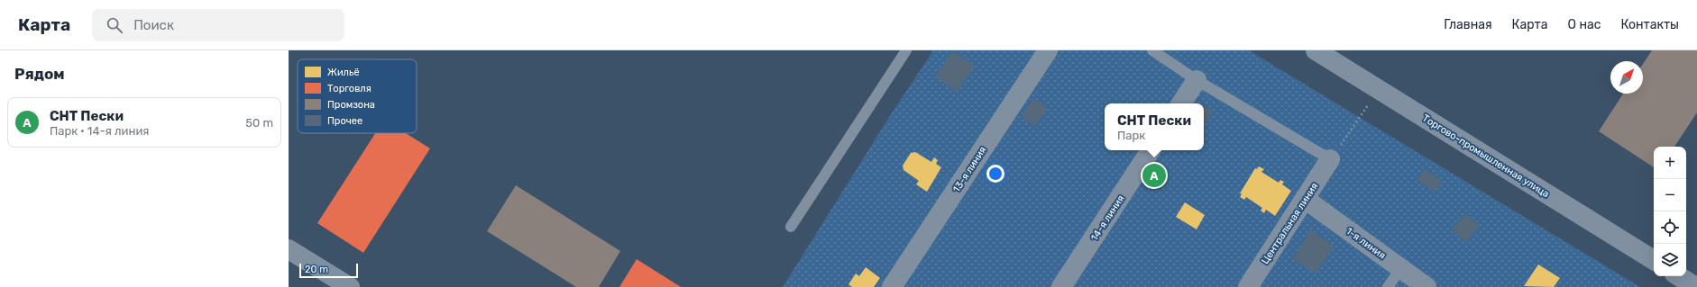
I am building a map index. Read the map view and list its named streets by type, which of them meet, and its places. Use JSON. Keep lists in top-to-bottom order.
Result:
{
  "streets": {
    "street": [
      "Торгово-промышленная улица",
      "13-я линия",
      "14-я линия",
      "Центральная линия",
      "1-я линия"
    ]
  },
  "crossings": [
    ["Центральная линия", "1-я линия"]
  ],
  "legend": [
    "Жильё",
    "Торговля",
    "Промзона",
    "Прочее"
  ],
  "scale_bar": "20 m",
  "north": "top right",
  "page": {
    "header": "Карта",
    "search": "Поиск",
    "nav": [
      "Главная",
      "Карта",
      "О нас",
      "Контакты"
    ],
    "heading": "Рядом",
    "list": [
      {
        "mark": "A",
        "name": "СНТ Пески",
        "note": "Парк · 14-я линия",
        "value": "50 m"
      }
    ],
    "popup": ["СНТ Пески", "Парк"],
    "map_buttons": ["+", "−"],
    "pins": "A",
    "scale": "20 m"
  }
}
